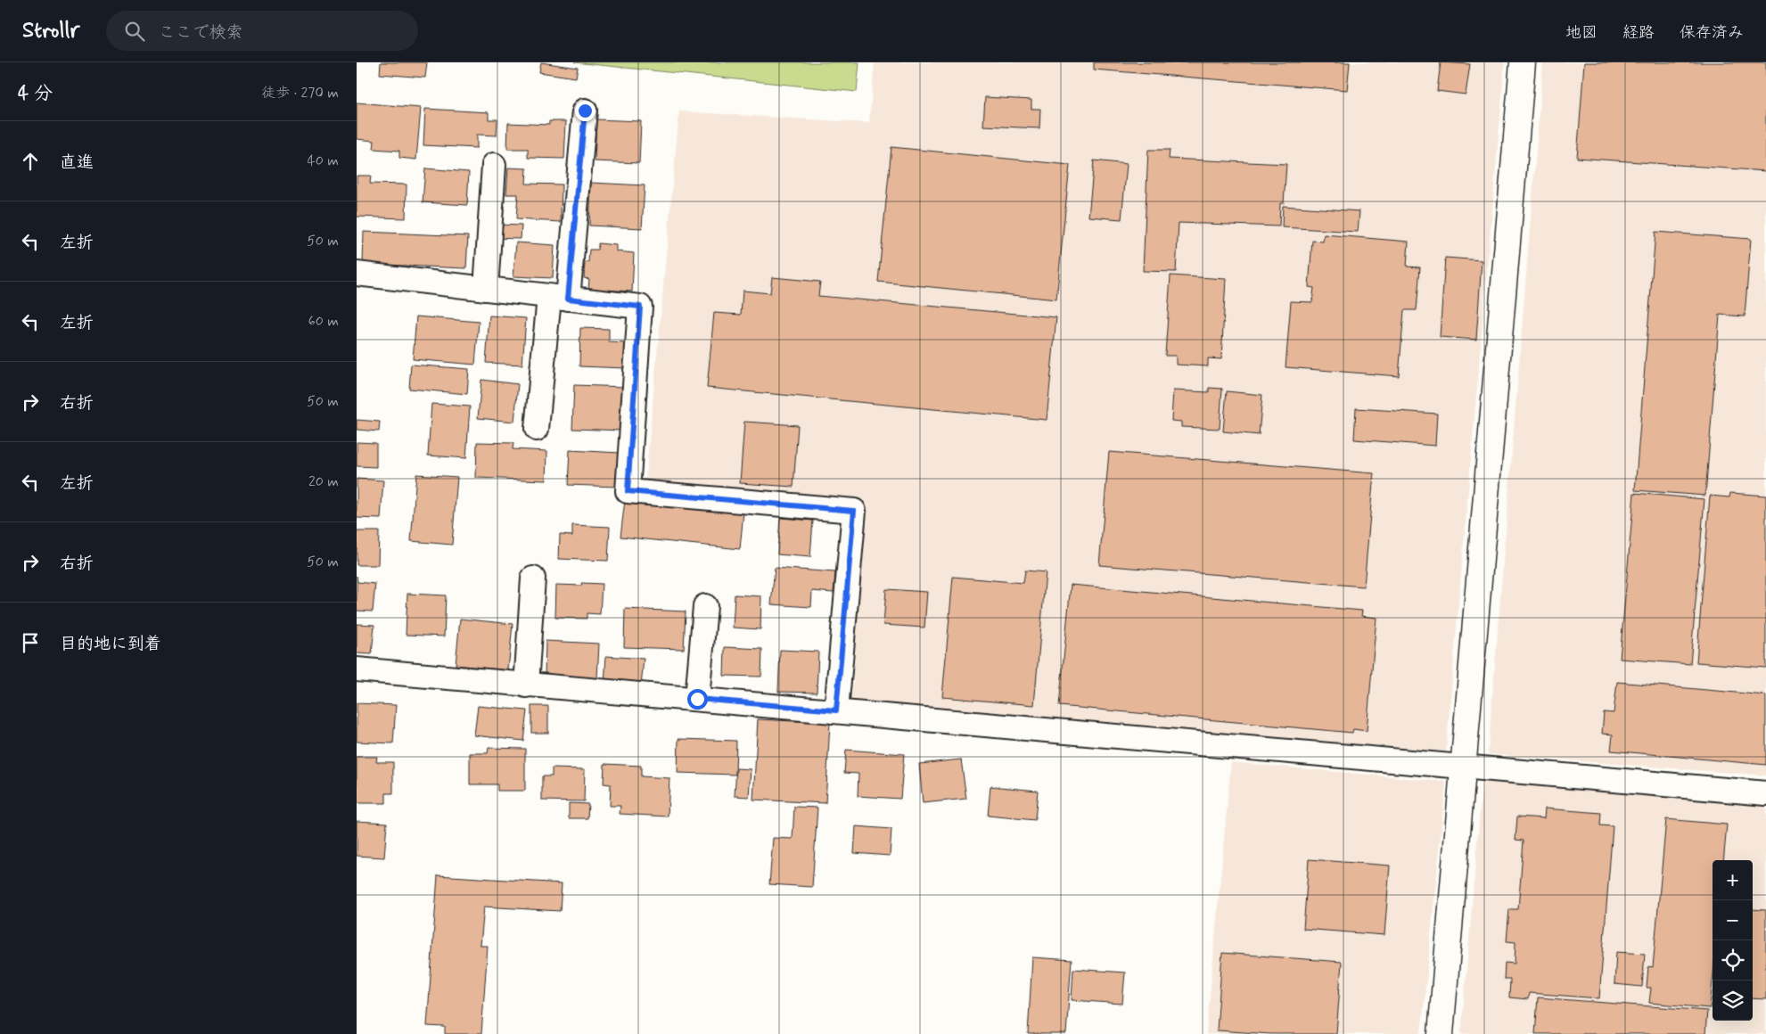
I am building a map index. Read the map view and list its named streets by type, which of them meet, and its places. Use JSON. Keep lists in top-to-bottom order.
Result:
{
  "page": {
    "header": "Strollr",
    "search": "ここで検索",
    "nav": ["地図", "経路", "保存済み"],
    "heading": ["4 分", "徒歩 · 270 m"],
    "list": [
      ["直進", "40 m"],
      ["左折", "50 m"],
      ["左折", "60 m"],
      ["右折", "50 m"],
      ["左折", "20 m"],
      ["右折", "50 m"],
      "目的地に到着"
    ],
    "map_buttons": ["+", "−"]
  }
}
